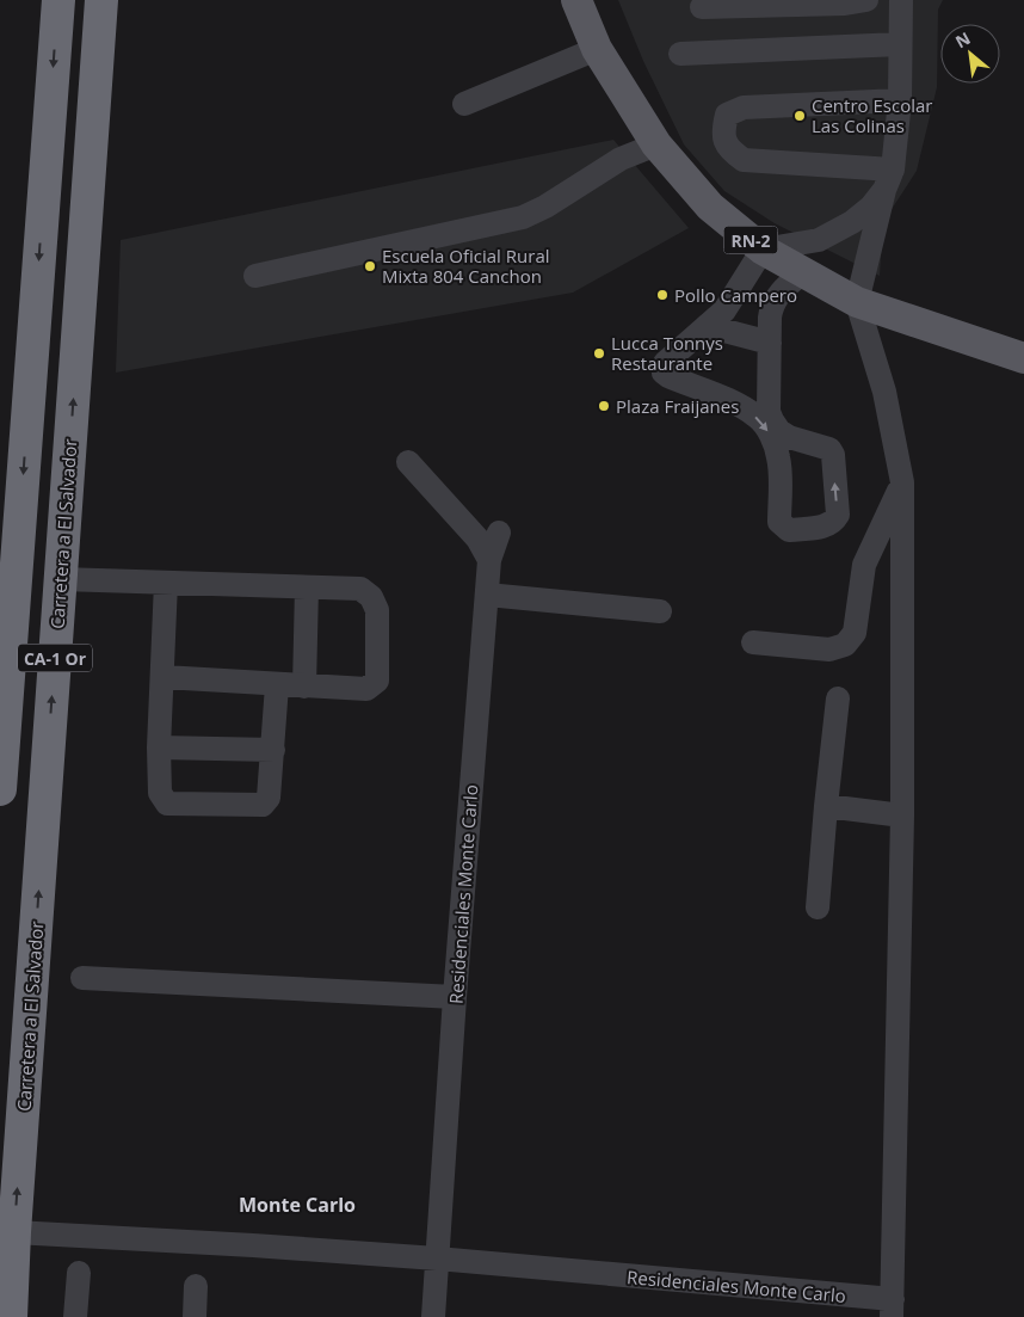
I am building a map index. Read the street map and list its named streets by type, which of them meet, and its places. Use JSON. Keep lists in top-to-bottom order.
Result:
{
  "streets": {
    "highway": ["Carretera a El Salvador", "CA-1 Or"],
    "main road": ["RN-2"],
    "street": ["Residenciales Monte Carlo"]
  },
  "crossings": [
    ["Carretera a El Salvador", "Residenciales Monte Carlo"]
  ],
  "districts": ["Monte Carlo"],
  "places": [
    "Centro Escolar Las Colinas",
    "Escuela Oficial Rural Mixta 804 Canchon",
    "Pollo Campero",
    "Lucca Tonnys Restaurante",
    "Plaza Fraijanes"
  ],
  "north": "top left"
}
